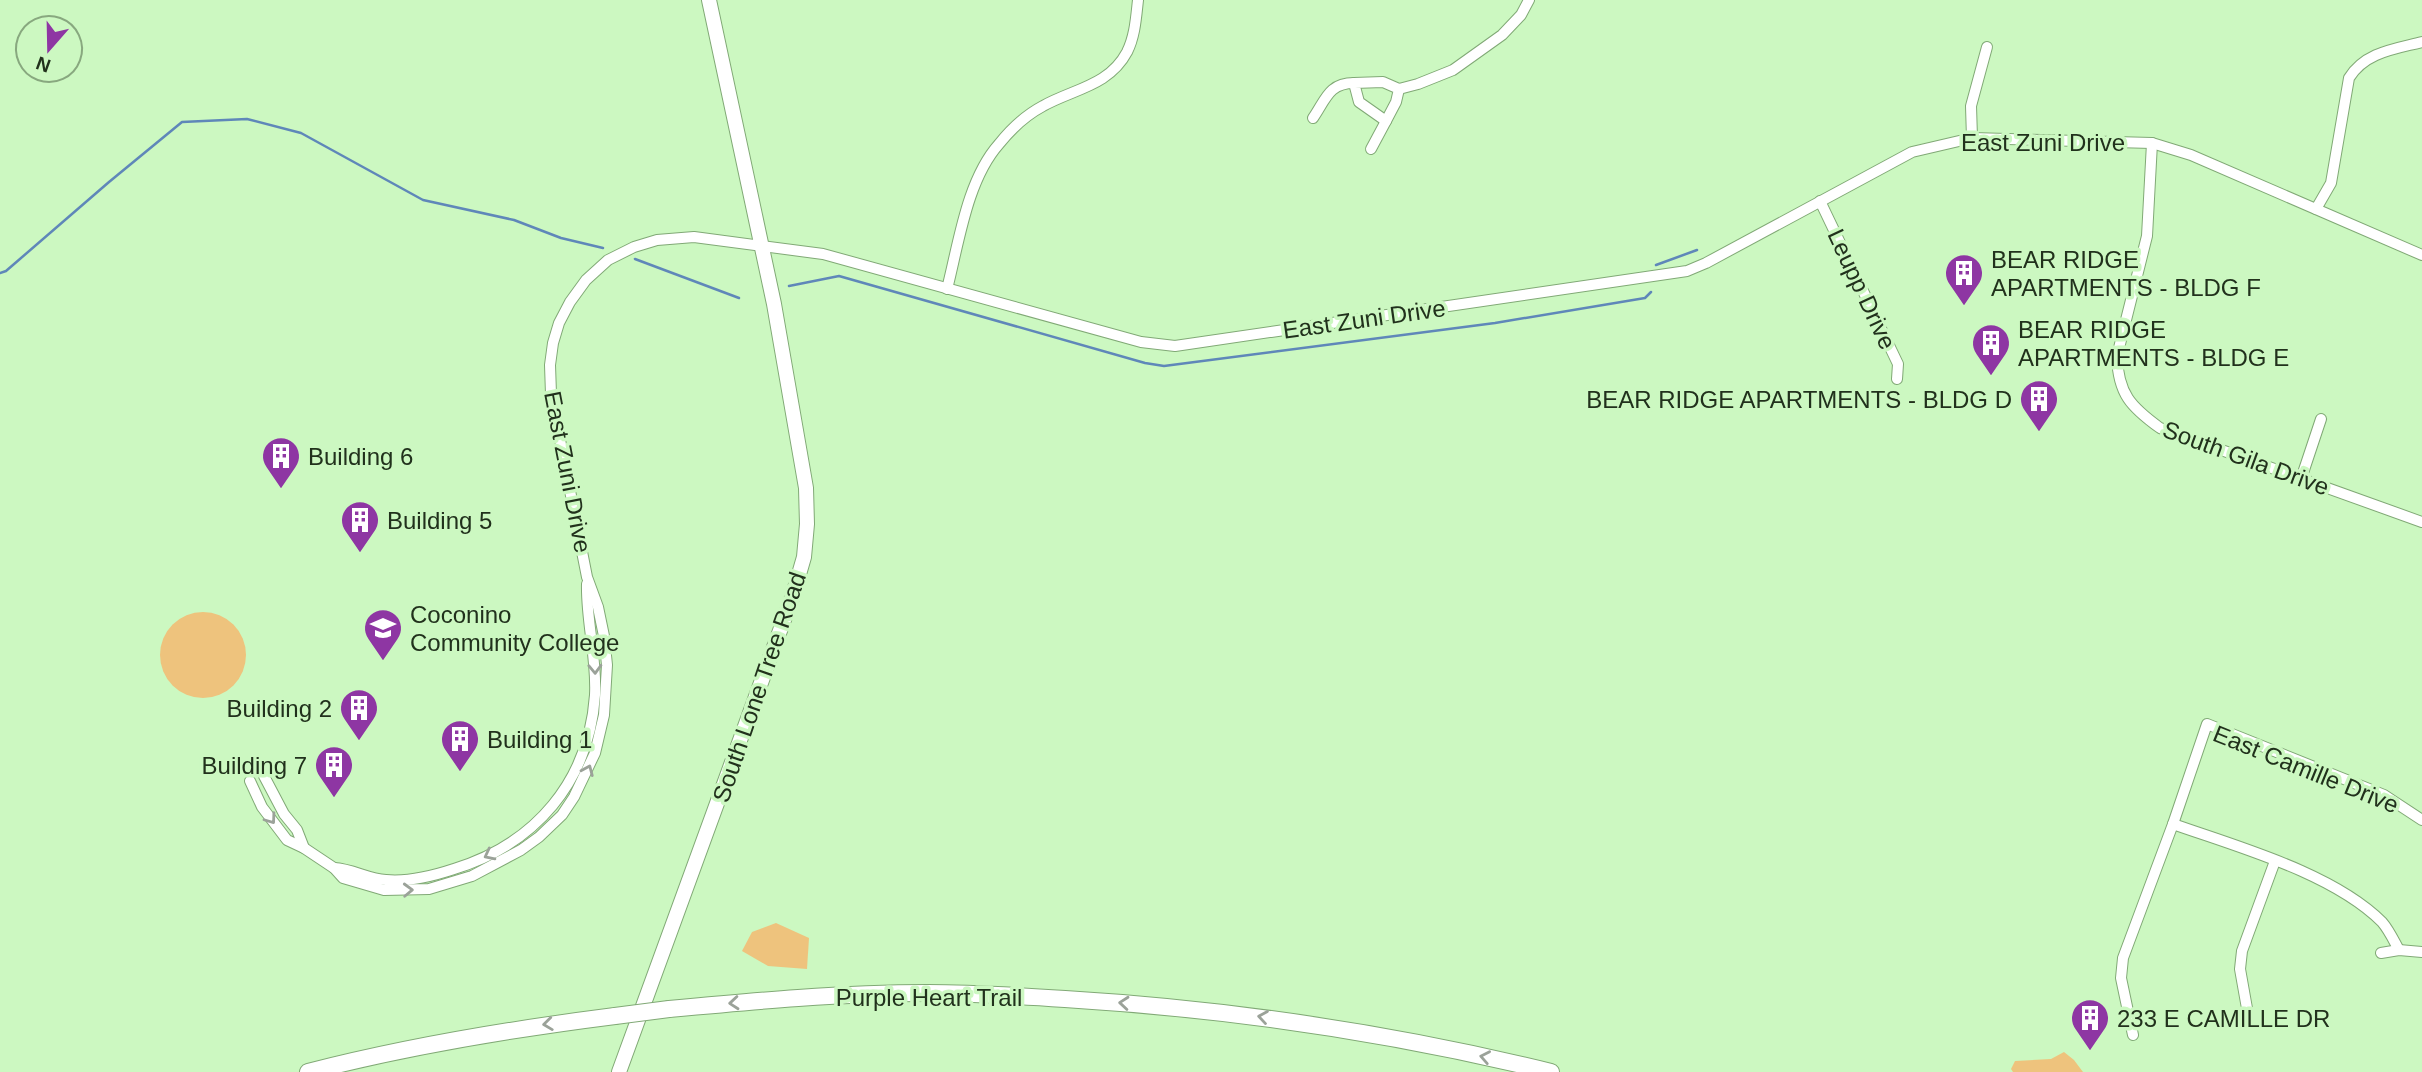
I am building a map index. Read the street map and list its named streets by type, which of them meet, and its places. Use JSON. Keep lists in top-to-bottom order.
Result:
{
  "streets": {
    "highway": ["Purple Heart Trail"],
    "main road": ["South Lone Tree Road"],
    "street": [
      "East Zuni Drive",
      "Leupp Drive",
      "South Gila Drive",
      "East Camille Drive"
    ]
  },
  "crossings": [
    ["East Zuni Drive", "Leupp Drive"],
    ["East Zuni Drive", "South Gila Drive"],
    ["East Zuni Drive", "South Lone Tree Road"]
  ],
  "one_way": ["Purple Heart Trail"],
  "places": {
    "building": [
      "BEAR RIDGE APARTMENTS - BLDG F",
      "BEAR RIDGE APARTMENTS - BLDG E",
      "BEAR RIDGE APARTMENTS - BLDG D",
      "Building 6",
      "Building 5",
      "Building 2",
      "Building 1",
      "Building 7",
      "233 E CAMILLE DR"
    ],
    "school or university": ["Coconino Community College"]
  },
  "north": "bottom"
}
